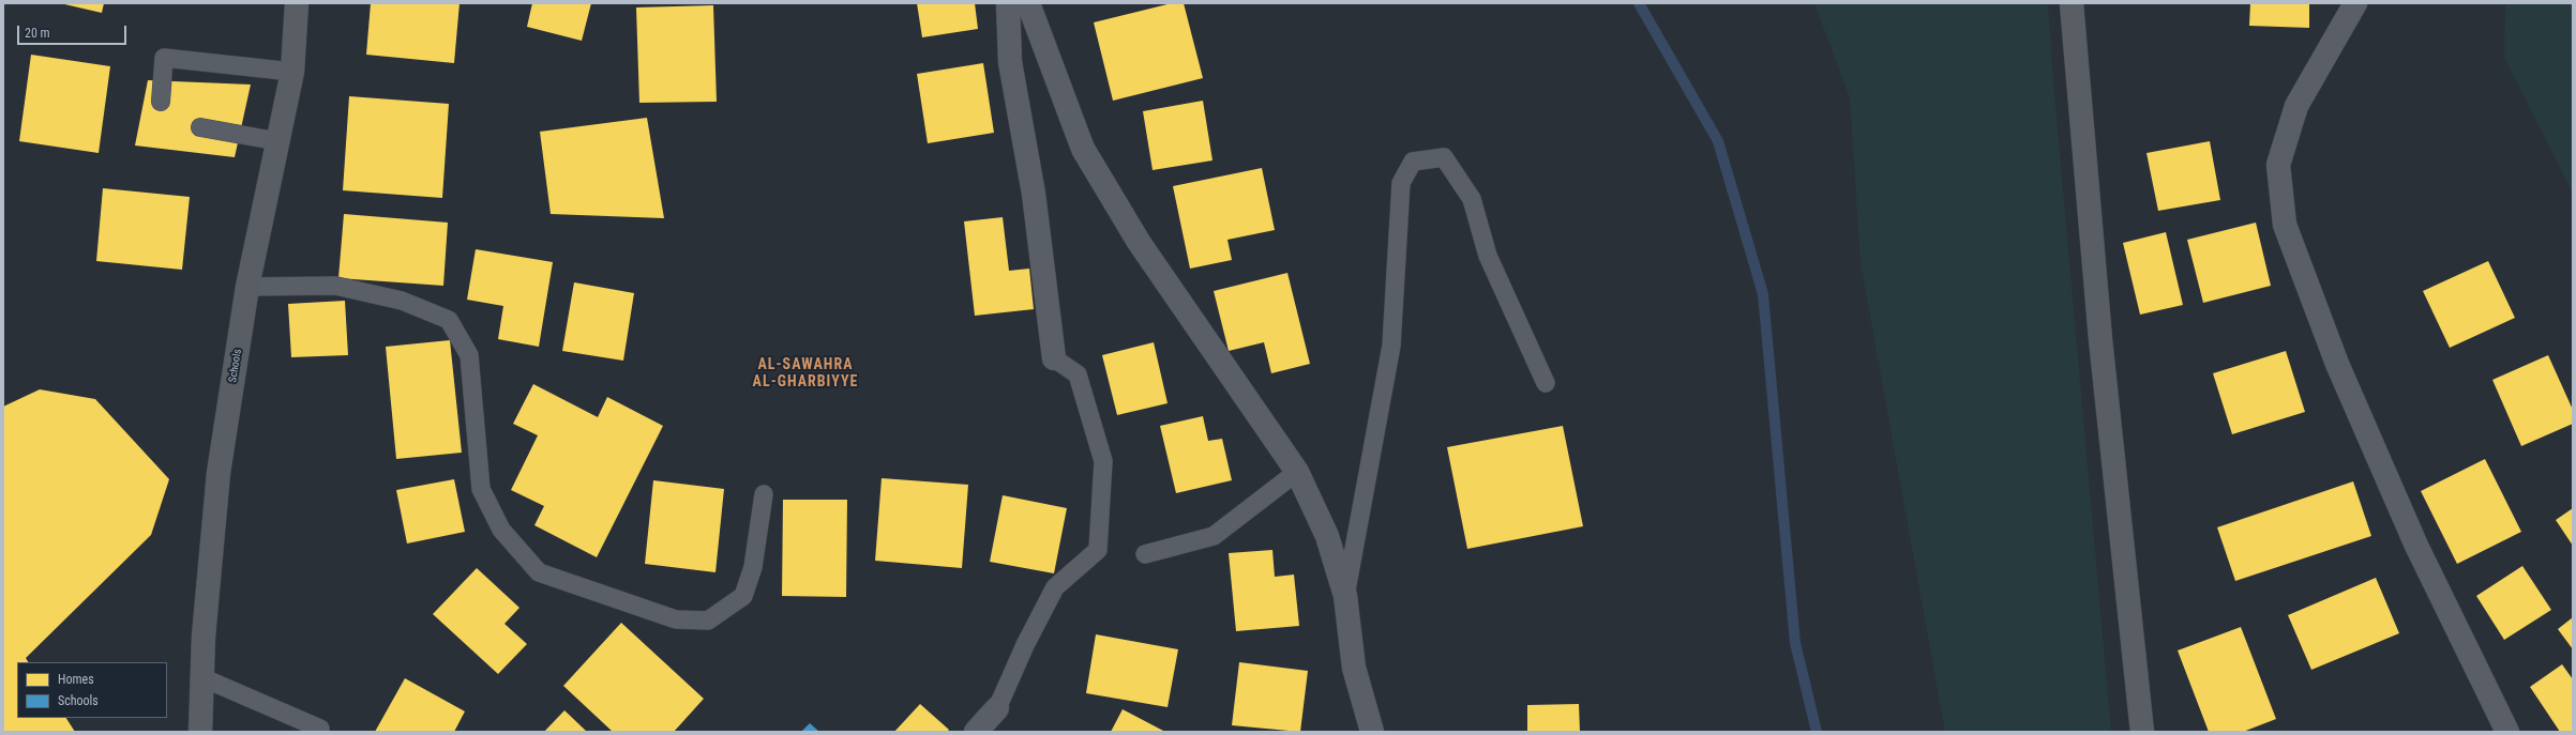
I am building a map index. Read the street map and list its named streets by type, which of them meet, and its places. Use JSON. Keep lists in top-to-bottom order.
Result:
{
  "streets": {
    "street": ["Schools"]
  },
  "districts": ["AL-SAWAHRA AL-GHARBIYYE"],
  "legend": ["Homes", "Schools"],
  "scale_bar": "20 m"
}
